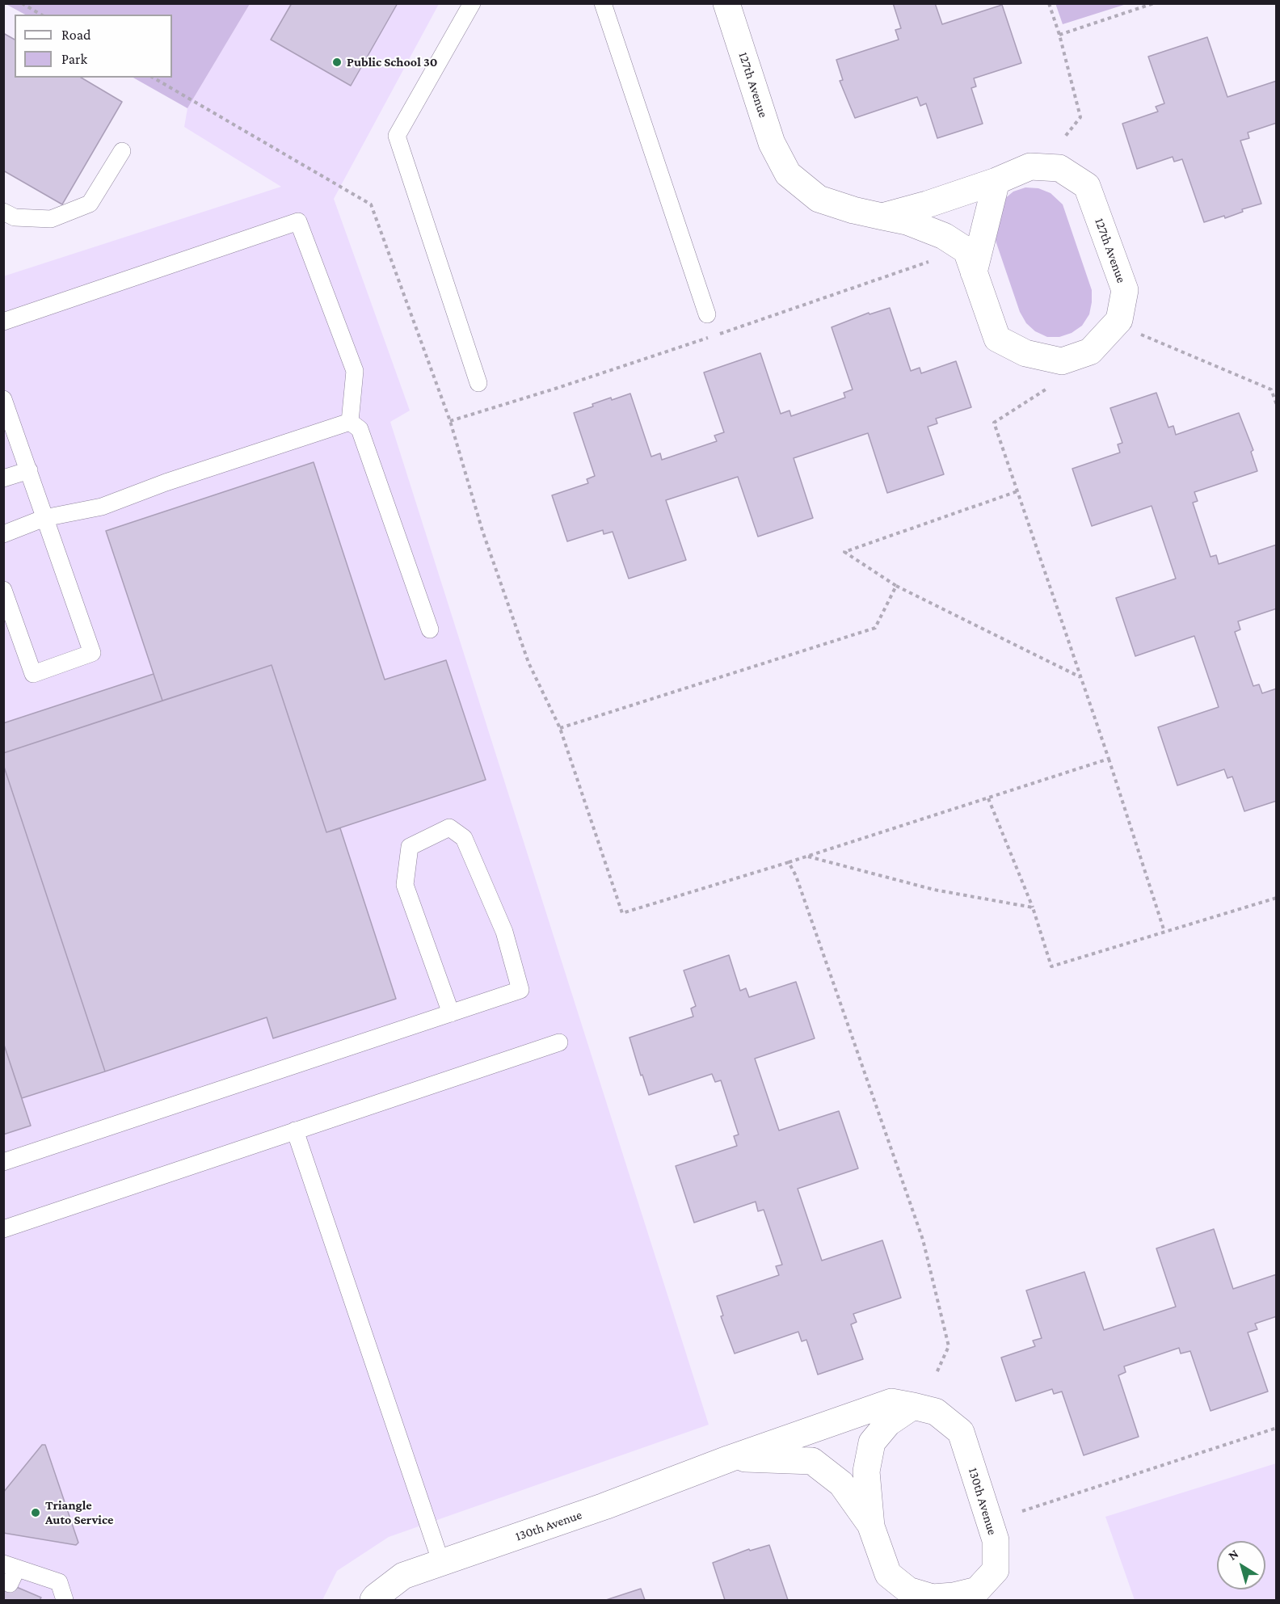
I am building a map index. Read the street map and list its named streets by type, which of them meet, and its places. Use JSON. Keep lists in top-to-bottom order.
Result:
{
  "streets": {
    "street": ["127th Avenue", "130th Avenue"]
  },
  "places": ["Public School 30", "Triangle Auto Service"],
  "legend": ["Road", "Park"],
  "north": "top left"
}
